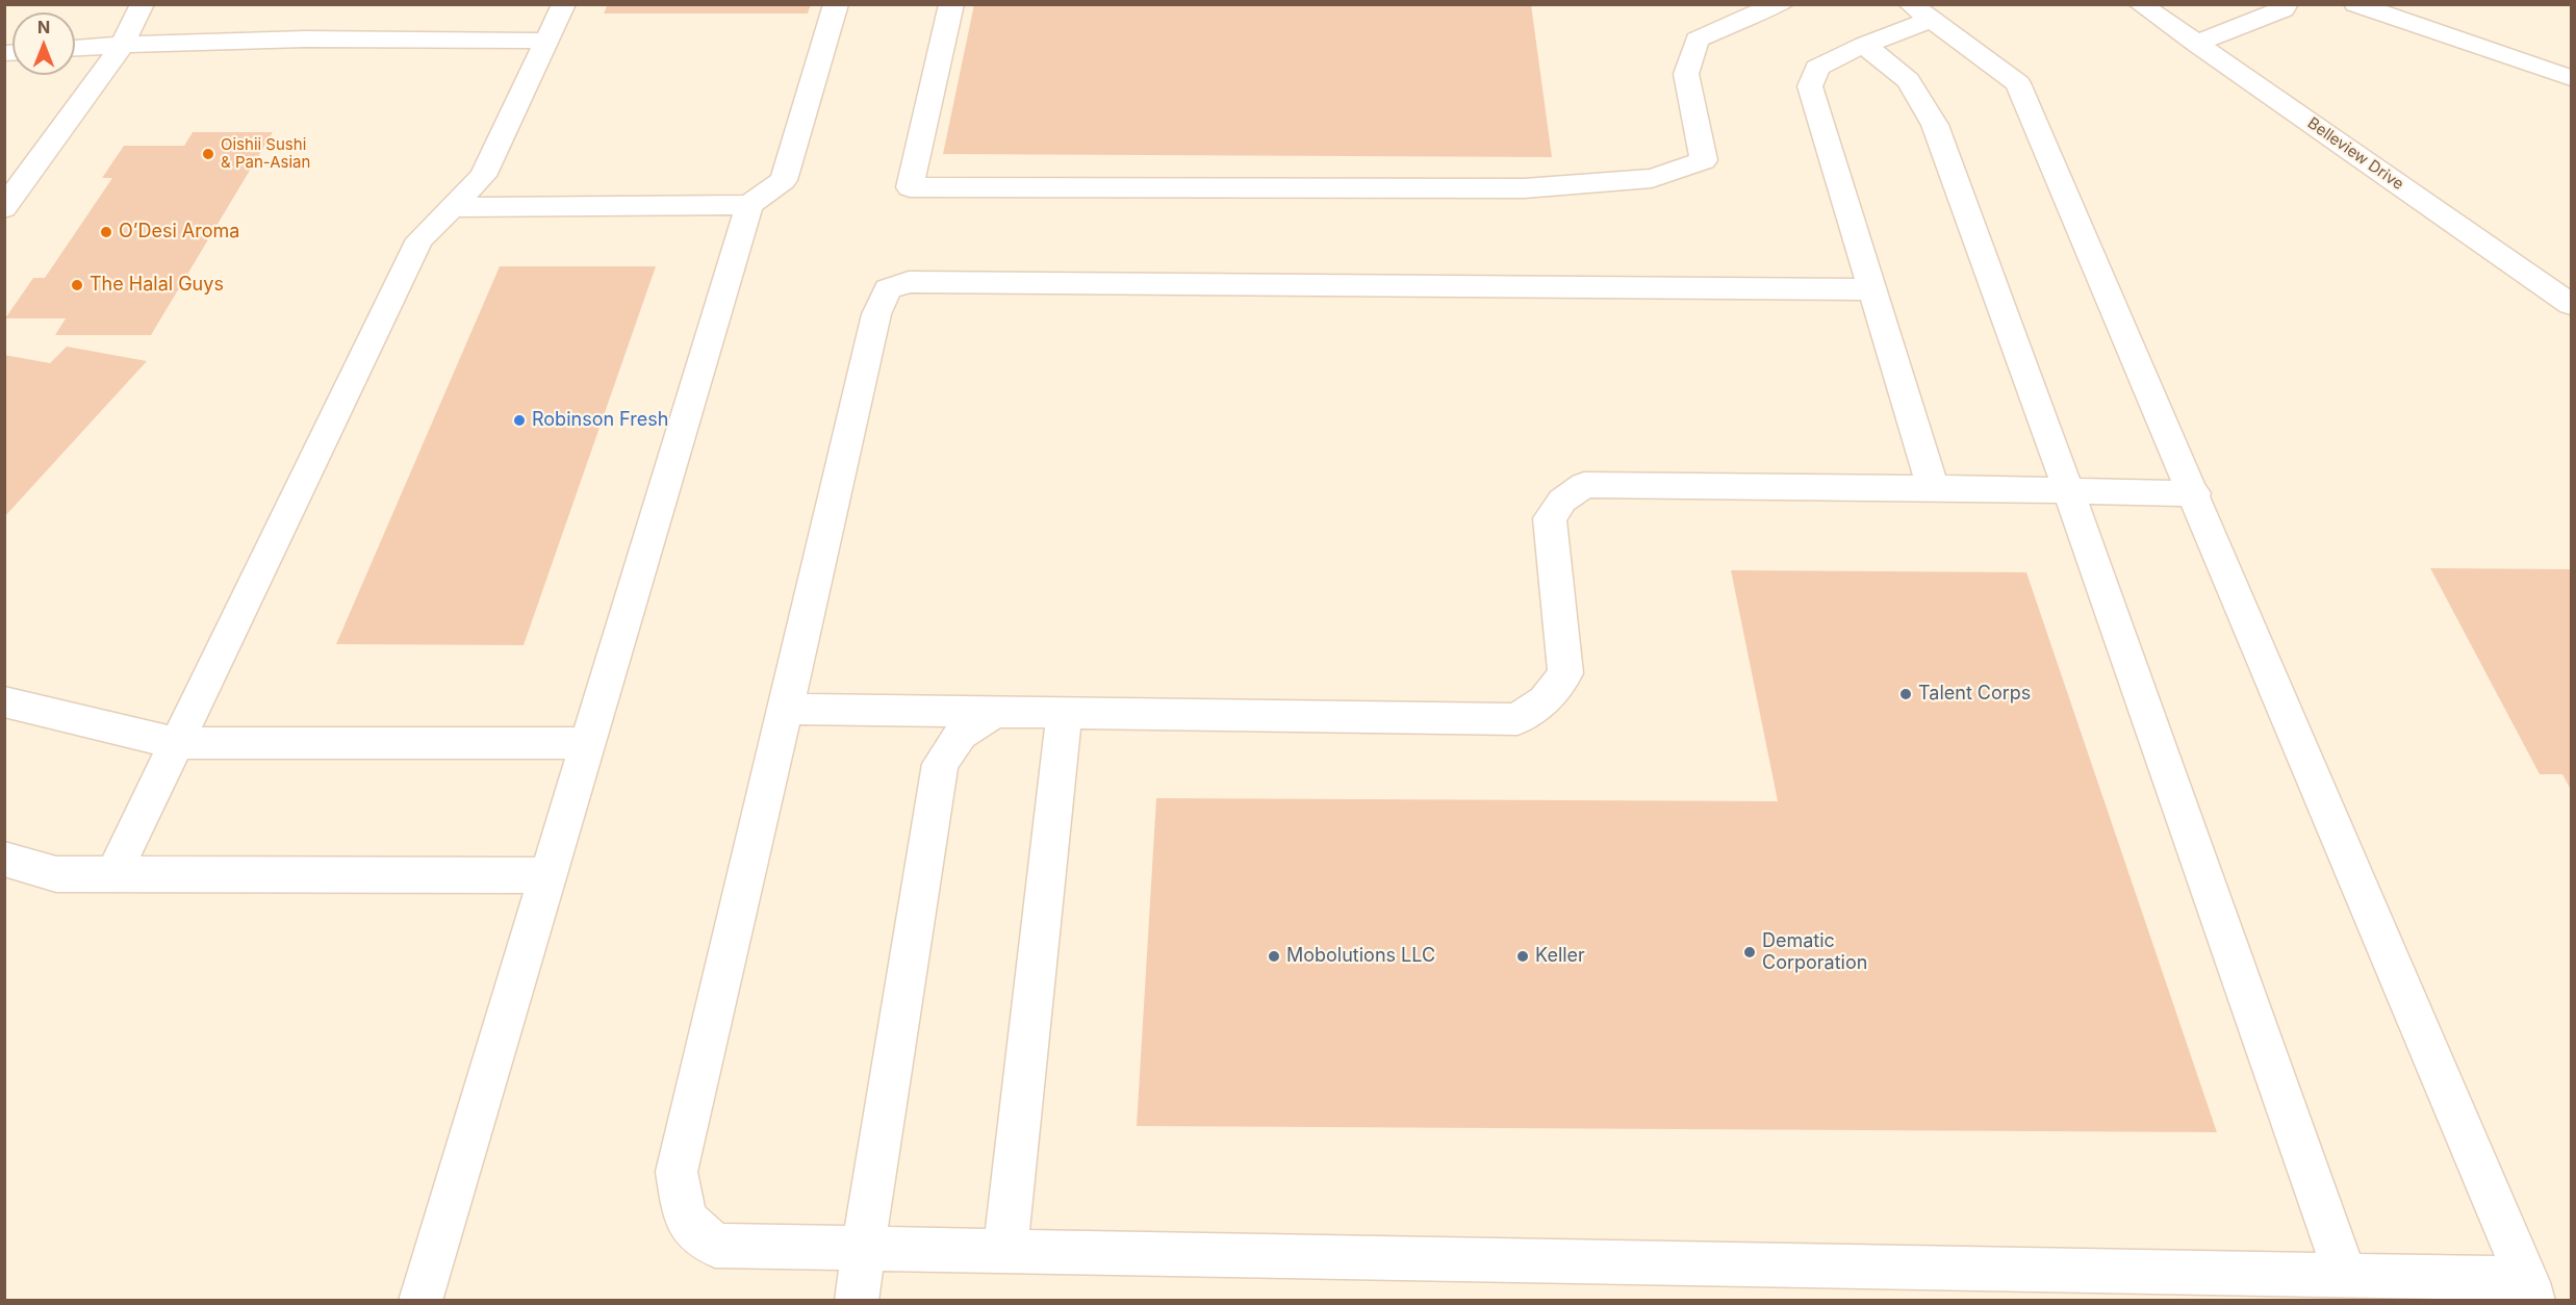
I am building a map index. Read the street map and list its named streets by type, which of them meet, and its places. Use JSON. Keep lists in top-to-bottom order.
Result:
{
  "streets": {
    "street": ["Belleview Drive"]
  },
  "places": [
    "Oishii Sushi & Pan-Asian",
    "O’Desi Aroma",
    "The Halal Guys",
    "Robinson Fresh",
    "Talent Corps",
    "Dematic Corporation",
    "Mobolutions LLC",
    "Keller"
  ],
  "north": "top"
}
